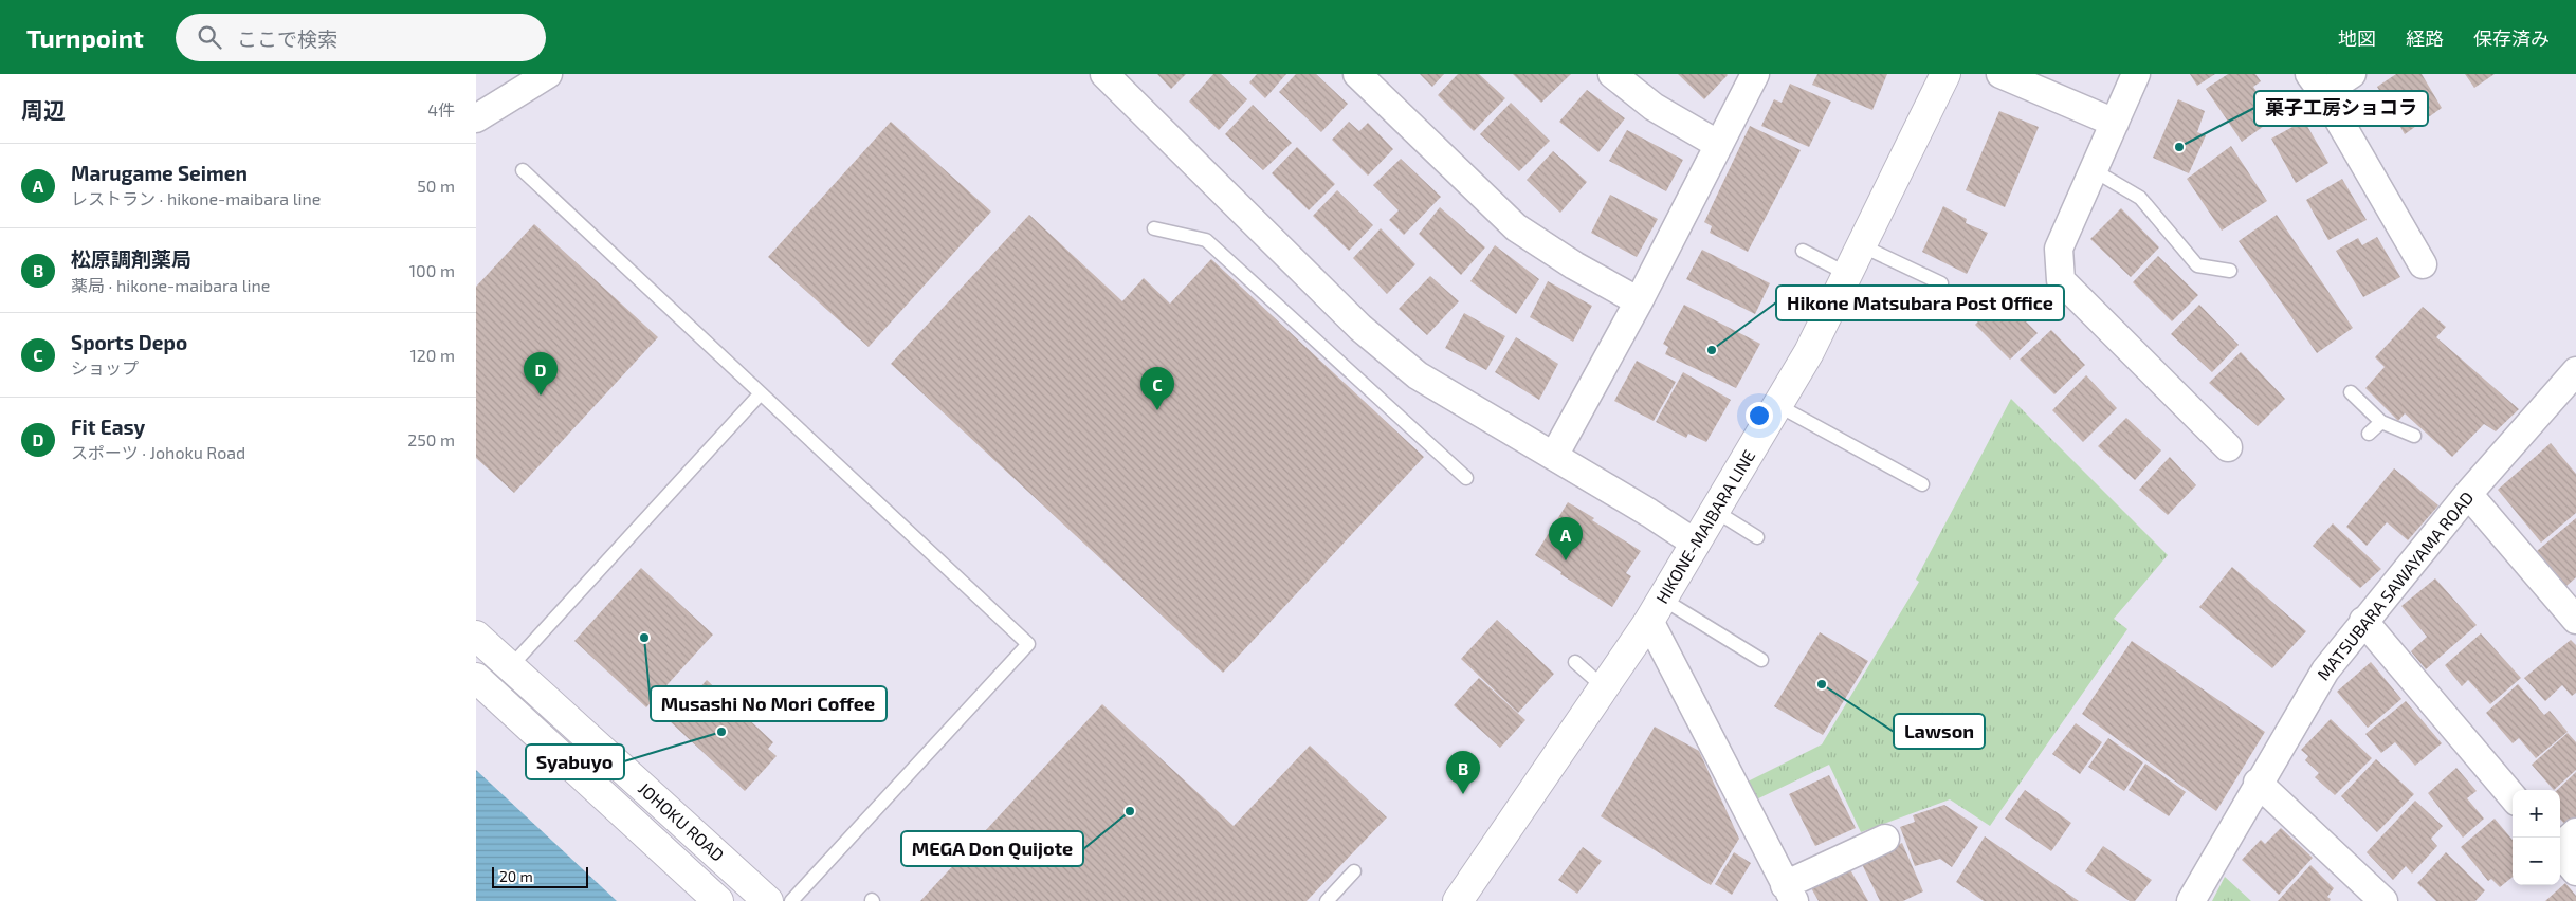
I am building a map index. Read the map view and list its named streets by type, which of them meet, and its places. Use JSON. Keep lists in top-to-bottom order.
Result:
{
  "streets": {
    "main road": ["HIKONE-MAIBARA LINE", "JOHOKU ROAD"],
    "street": ["MATSUBARA SAWAYAMA ROAD"]
  },
  "places": [
    "菓子工房ショコラ",
    "Hikone Matsubara Post Office",
    "Musashi No Mori Coffee",
    "Lawson",
    "Syabuyo",
    "MEGA Don Quijote"
  ],
  "scale_bar": "20 m",
  "page": {
    "header": "Turnpoint",
    "search": "ここで検索",
    "nav": ["地図", "経路", "保存済み"],
    "heading": ["周辺", "4件"],
    "list": [
      {
        "mark": "A",
        "name": "Marugame Seimen",
        "note": "レストラン · hikone-maibara line",
        "value": "50 m"
      },
      {
        "mark": "B",
        "name": "松原調剤薬局",
        "note": "薬局 · hikone-maibara line",
        "value": "100 m"
      },
      {
        "mark": "C",
        "name": "Sports Depo",
        "note": "ショップ",
        "value": "120 m"
      },
      {
        "mark": "D",
        "name": "Fit Easy",
        "note": "スポーツ · Johoku Road",
        "value": "250 m"
      }
    ],
    "pins": [
      "D",
      "C",
      "A",
      "B"
    ],
    "map_buttons": ["+", "−"],
    "scale": "20 m"
  }
}
